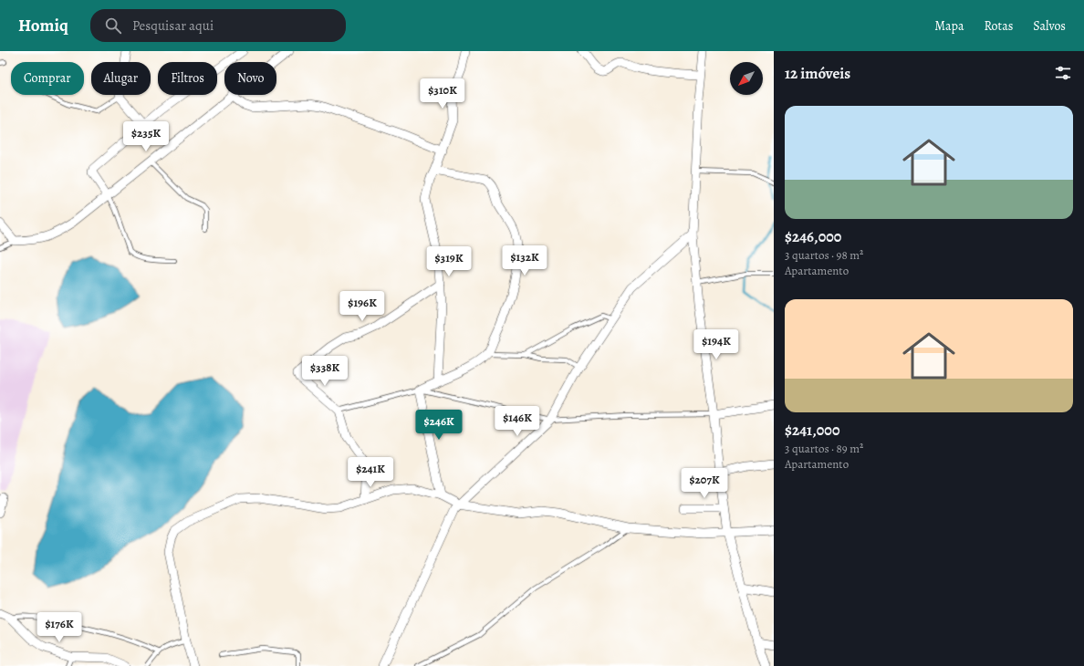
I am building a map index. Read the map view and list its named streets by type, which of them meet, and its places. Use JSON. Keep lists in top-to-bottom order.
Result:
{
  "north": "bottom left",
  "page": {
    "header": "Homiq",
    "search": "Pesquisar aqui",
    "nav": ["Mapa", "Rotas", "Salvos"],
    "heading": "12 imóveis",
    "chip": [
      "Comprar",
      "Alugar",
      "Filtros",
      "Novo"
    ],
    "price": [
      "$310K",
      "$235K",
      "$132K",
      "$319K",
      "$196K",
      "$194K",
      "$338K",
      "$146K",
      "$246K",
      "$241K",
      "$207K",
      "$176K"
    ],
    "list": [
      {
        "name": "$246,000",
        "note": "3 quartos · 98 m² · Apartamento"
      },
      {
        "name": "$241,000",
        "note": "3 quartos · 89 m² · Apartamento"
      }
    ]
  }
}
